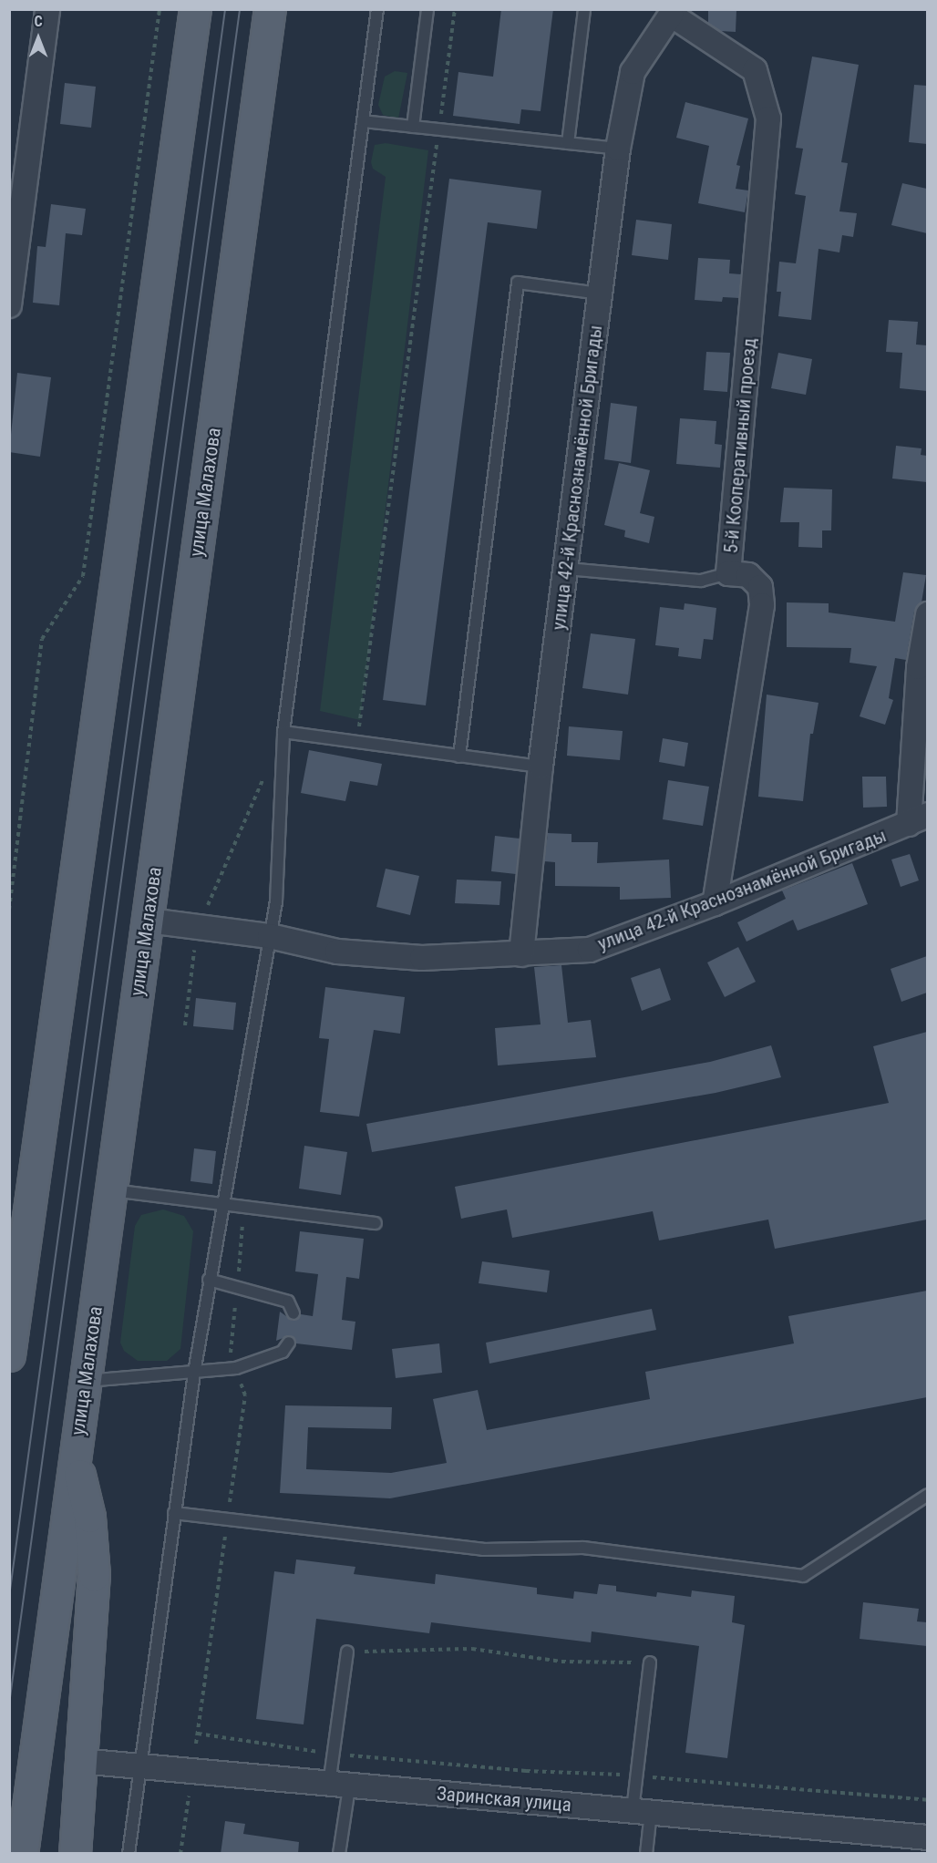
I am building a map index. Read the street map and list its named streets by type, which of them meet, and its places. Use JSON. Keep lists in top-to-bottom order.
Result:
{
  "streets": {
    "main road": ["улица Малахова"],
    "street": ["5-й Кооперативный проезд", "улица 42-й Краснознамённой Бригады", "Заринская улица"]
  },
  "crossings": [
    ["5-й Кооперативный проезд", "улица 42-й Краснознамённой Бригады"],
    ["улица 42-й Краснознамённой Бригады", "улица Малахова"]
  ],
  "north": "top"
}
